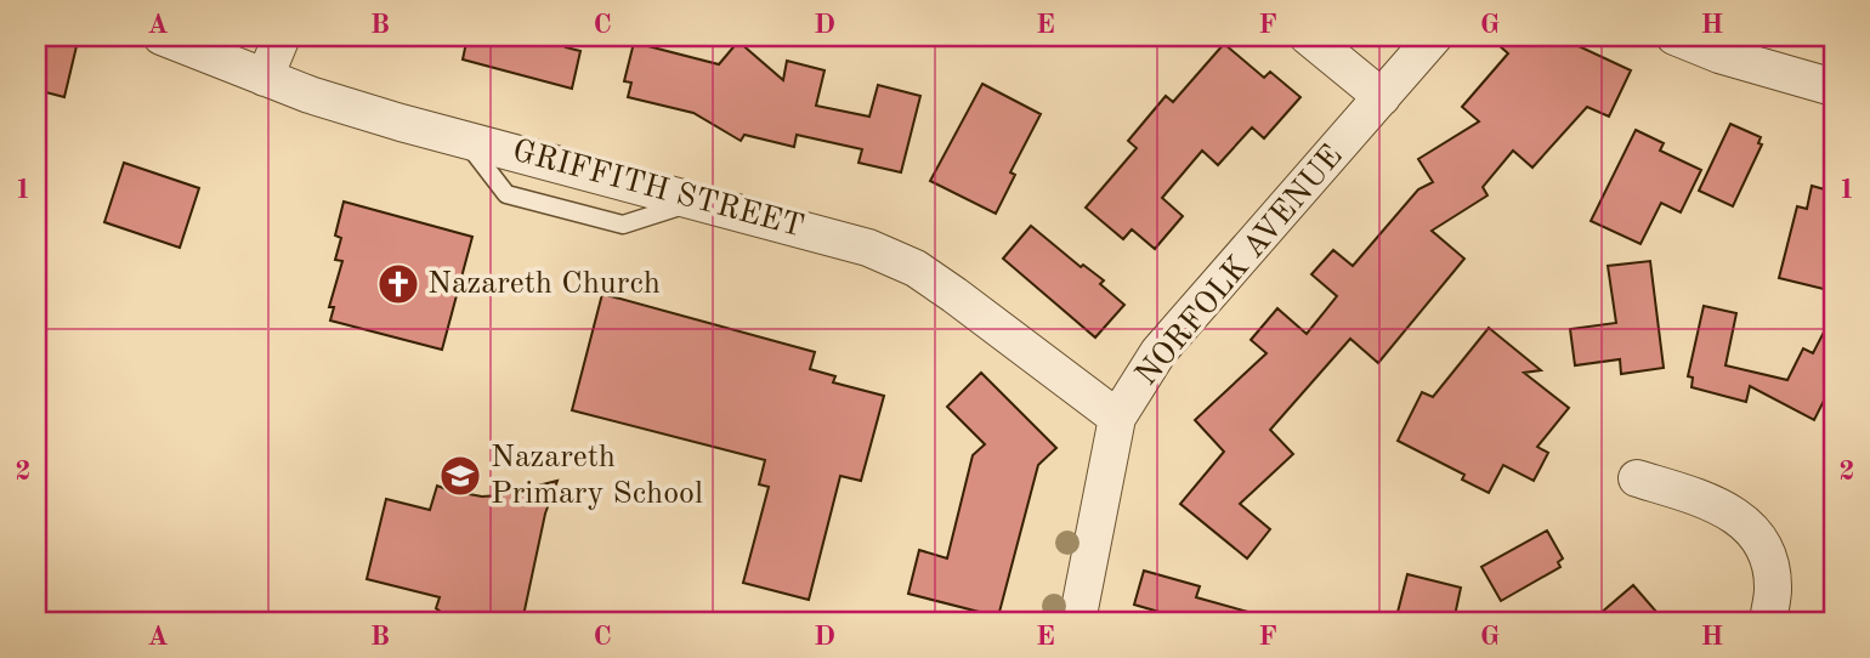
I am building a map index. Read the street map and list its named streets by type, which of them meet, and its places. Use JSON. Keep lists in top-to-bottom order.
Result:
{
  "streets": {
    "street": ["GRIFFITH STREET", "NORFOLK AVENUE"]
  },
  "crossings": [
    ["GRIFFITH STREET", "NORFOLK AVENUE"]
  ],
  "places": {
    "church": ["Nazareth Church"],
    "school or university": ["Nazareth Primary School"]
  },
  "grid": {
    "columns": [
      "A",
      "B",
      "C",
      "D",
      "E",
      "F",
      "G",
      "H"
    ],
    "rows": ["1", "2"]
  }
}
